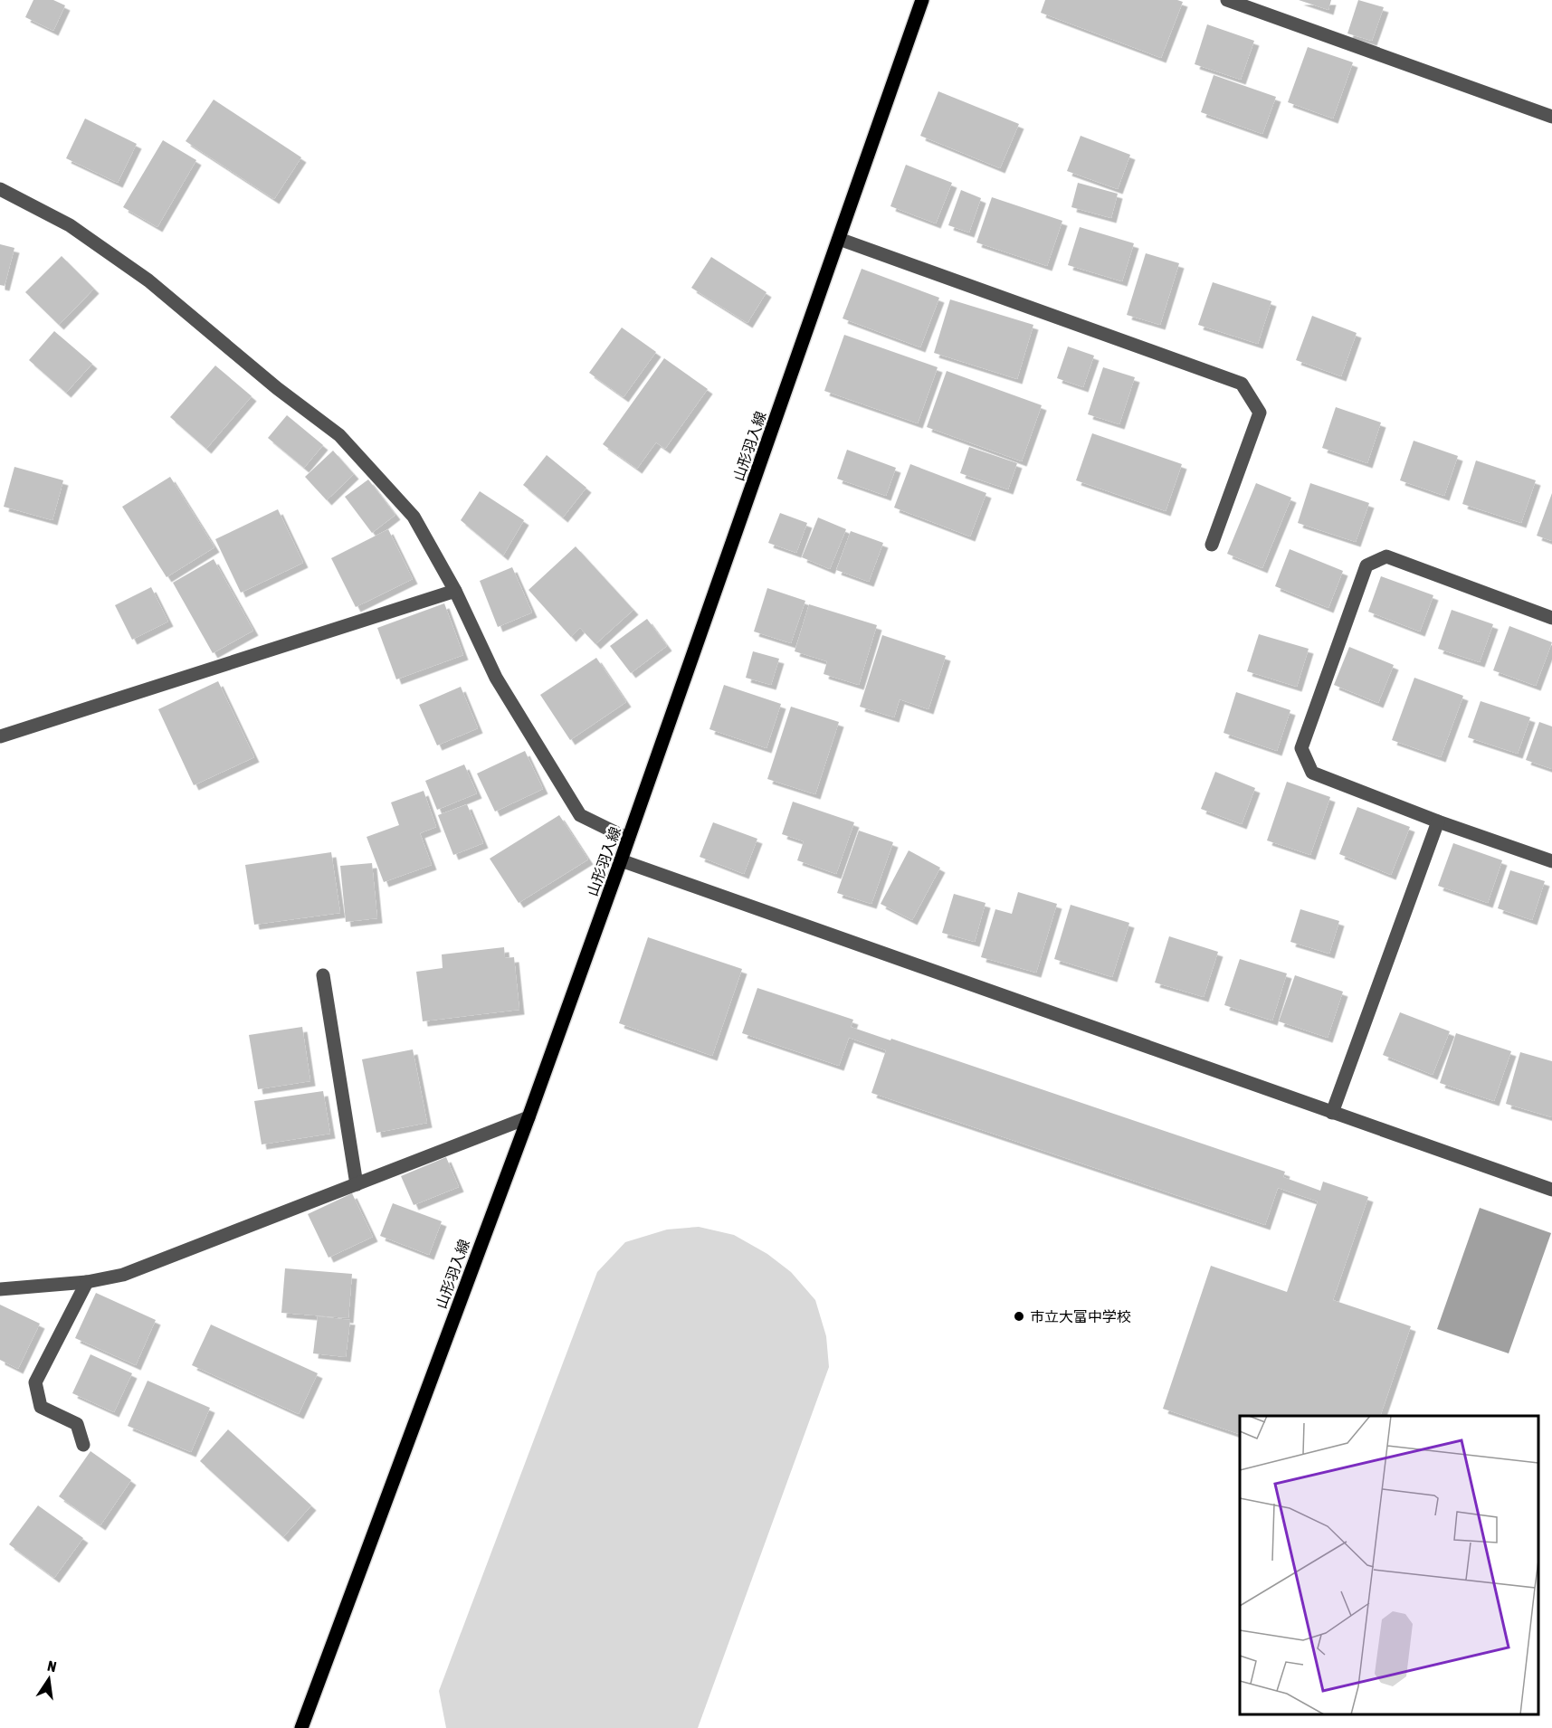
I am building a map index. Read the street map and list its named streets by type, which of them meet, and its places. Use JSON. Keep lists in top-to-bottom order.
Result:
{
  "streets": {
    "main road": ["山形羽入線"]
  },
  "places": ["市立大富中学校"],
  "north": "top"
}
